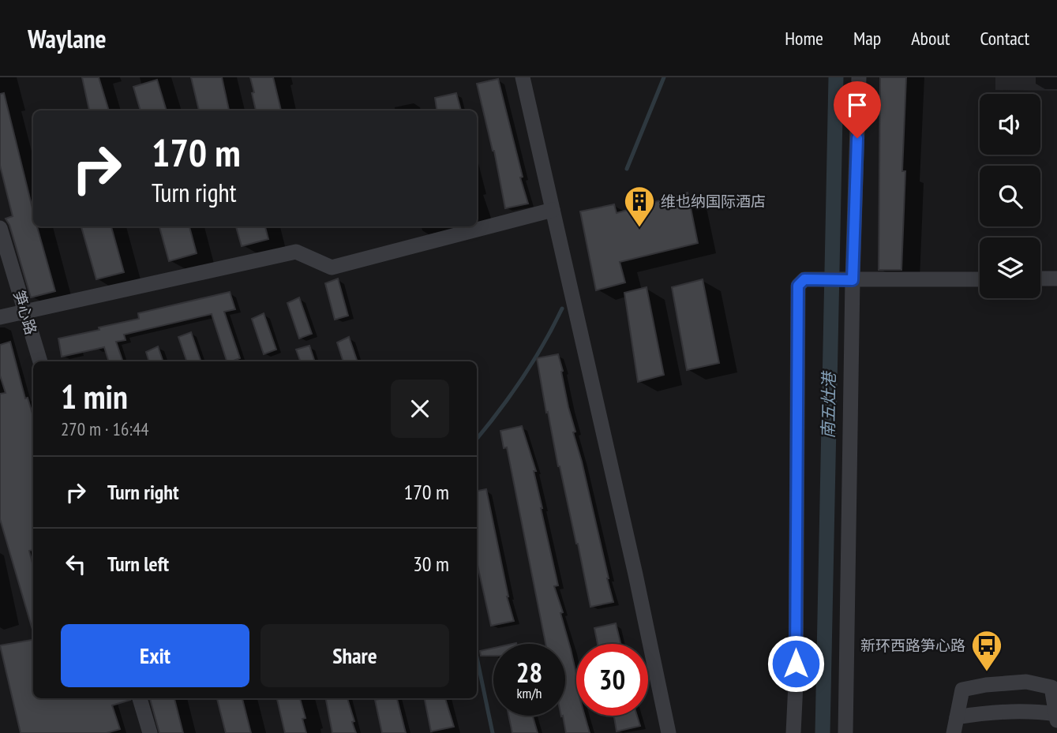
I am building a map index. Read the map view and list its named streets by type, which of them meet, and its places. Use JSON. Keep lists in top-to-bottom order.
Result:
{
  "streets": {
    "street": ["笋心路"]
  },
  "water": ["南五灶港"],
  "places": {
    "building": ["维也纳国际酒店"],
    "bus stop": ["新环西路笋心路"]
  },
  "page": {
    "header": "Waylane",
    "nav": [
      "Home",
      "Map",
      "About",
      "Contact"
    ],
    "turn": ["170 m", "Turn right"],
    "heading": ["1 min", "270 m · 16:44"],
    "list": [
      {
        "name": "Turn right",
        "value": "170 m"
      },
      {
        "name": "Turn left",
        "value": "30 m"
      }
    ],
    "buttons": ["Exit", "Share"],
    "speed": "28 km/h",
    "limit": "30"
  }
}
